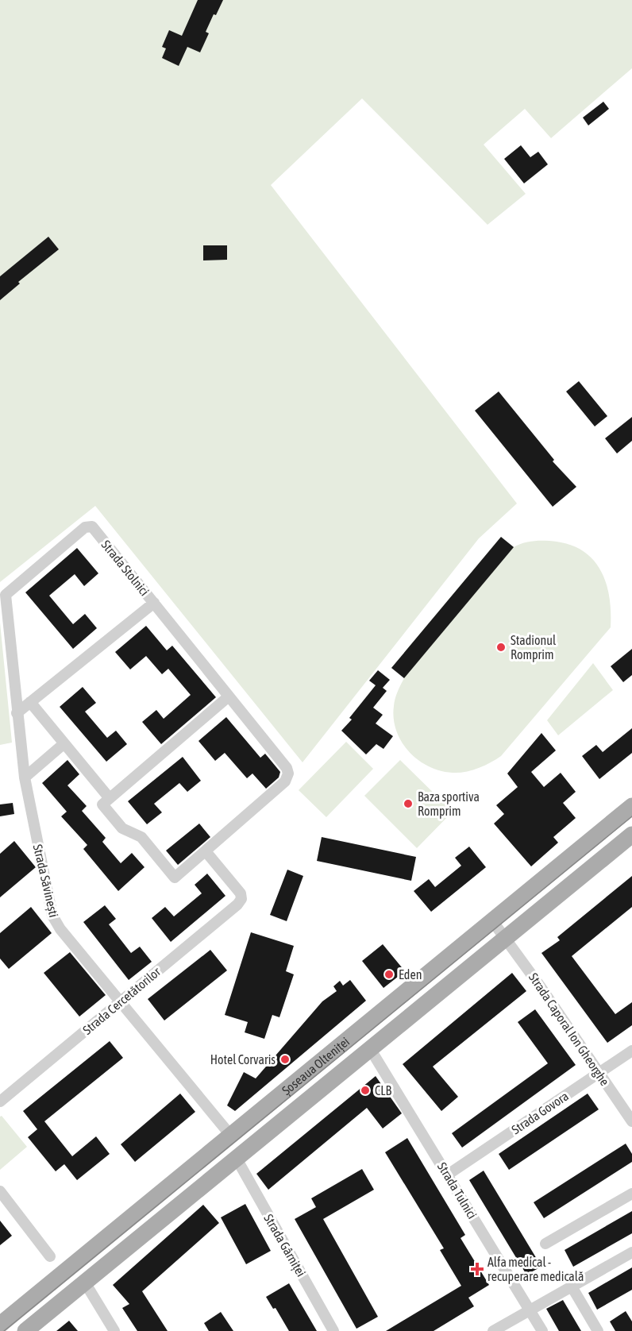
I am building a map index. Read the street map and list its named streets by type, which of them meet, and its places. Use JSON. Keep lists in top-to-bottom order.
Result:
{
  "streets": {
    "main road": ["Șoseaua Olteniței"],
    "street": [
      "Strada Stolnici",
      "Strada Săvinești",
      "Strada Cercetătorilor",
      "Strada Caporal Ion Gheorghe",
      "Strada Govora",
      "Strada Tulnici",
      "Strada Gârniței"
    ]
  },
  "crossings": [
    ["Strada Stolnici", "Strada Săvinești"],
    ["Strada Stolnici", "Strada Cercetătorilor"],
    ["Strada Săvinești", "Strada Cercetătorilor"],
    ["Strada Săvinești", "Șoseaua Olteniței"],
    ["Strada Caporal Ion Gheorghe", "Șoseaua Olteniței"],
    ["Strada Caporal Ion Gheorghe", "Strada Govora"],
    ["Șoseaua Olteniței", "Strada Tulnici"],
    ["Șoseaua Olteniței", "Strada Gârniței"],
    ["Strada Govora", "Strada Tulnici"]
  ],
  "places": {
    "other": [
      "Stadionul Romprim",
      "Baza sportiva Romprim",
      "Eden",
      "Hotel Corvaris",
      "CLB"
    ],
    "health": ["Alfa medical - recuperare medicală"]
  }
}
